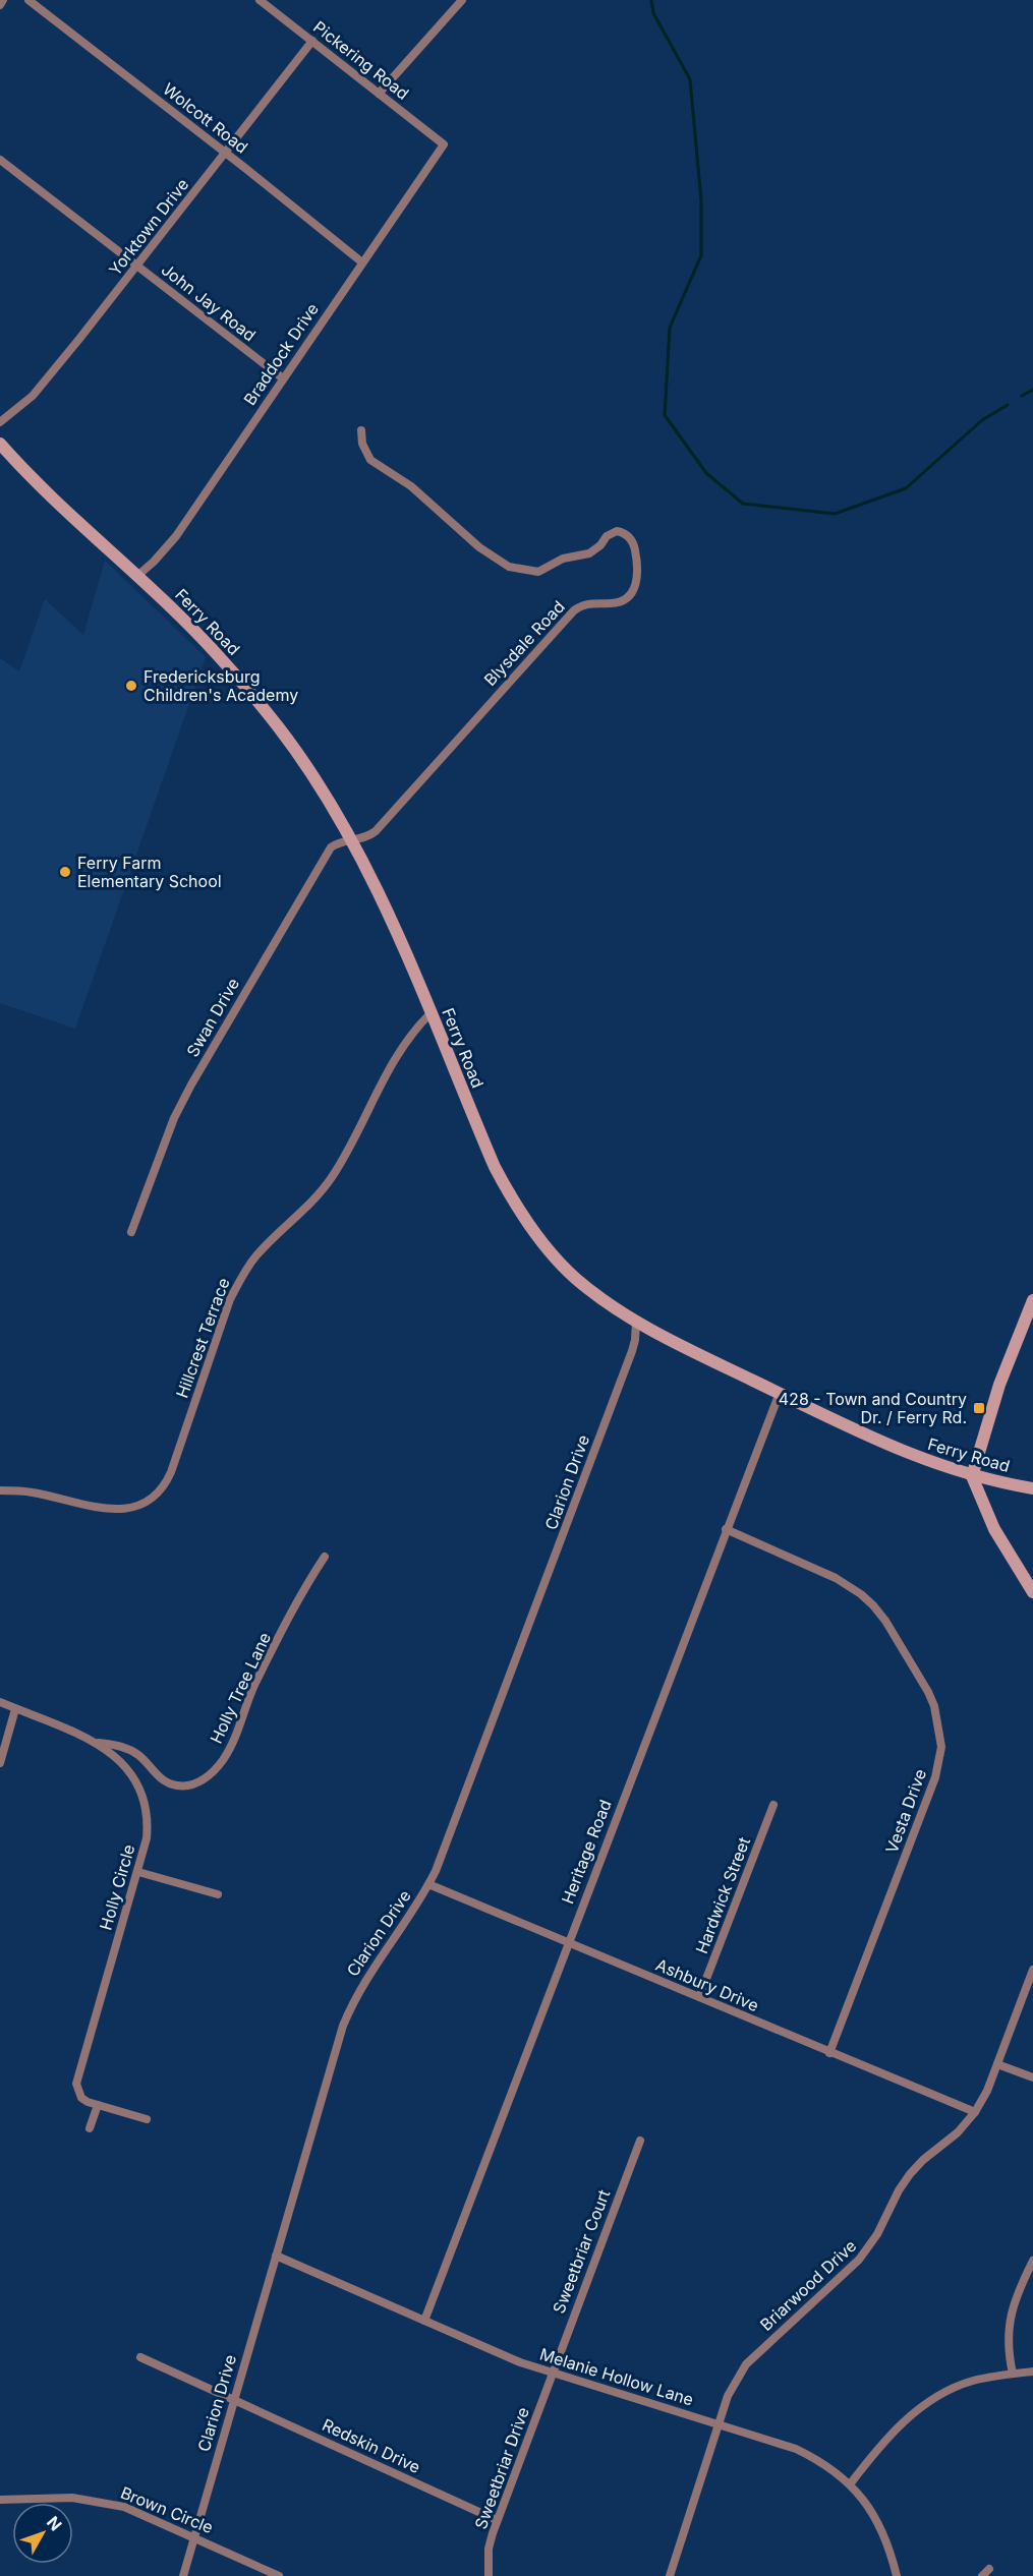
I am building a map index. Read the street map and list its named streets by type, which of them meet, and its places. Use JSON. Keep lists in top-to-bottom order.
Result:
{
  "streets": {
    "main road": ["Ferry Road"],
    "street": [
      "Pickering Road",
      "Wolcott Road",
      "Yorktown Drive",
      "John Jay Road",
      "Braddock Drive",
      "Blysdale Road",
      "Swan Drive",
      "Hillcrest Terrace",
      "Clarion Drive",
      "Holly Tree Lane",
      "Vesta Drive",
      "Heritage Road",
      "Holly Circle",
      "Hardwick Street",
      "Ashbury Drive",
      "Sweetbriar Court",
      "Briarwood Drive",
      "Melanie Hollow Lane",
      "Redskin Drive",
      "Sweetbriar Drive",
      "Brown Circle"
    ]
  },
  "crossings": [
    ["Pickering Road", "Yorktown Drive"],
    ["Pickering Road", "Braddock Drive"],
    ["Wolcott Road", "Yorktown Drive"],
    ["Wolcott Road", "Braddock Drive"],
    ["Yorktown Drive", "John Jay Road"],
    ["John Jay Road", "Braddock Drive"],
    ["Braddock Drive", "Ferry Road"],
    ["Ferry Road", "Blysdale Road"],
    ["Ferry Road", "Swan Drive"],
    ["Ferry Road", "Hillcrest Terrace"],
    ["Ferry Road", "Clarion Drive"],
    ["Ferry Road", "Heritage Road"],
    ["Blysdale Road", "Swan Drive"],
    ["Clarion Drive", "Ashbury Drive"],
    ["Clarion Drive", "Melanie Hollow Lane"],
    ["Clarion Drive", "Redskin Drive"],
    ["Clarion Drive", "Brown Circle"],
    ["Holly Tree Lane", "Holly Circle"],
    ["Vesta Drive", "Heritage Road"],
    ["Vesta Drive", "Ashbury Drive"],
    ["Heritage Road", "Ashbury Drive"],
    ["Heritage Road", "Melanie Hollow Lane"],
    ["Hardwick Street", "Ashbury Drive"],
    ["Ashbury Drive", "Briarwood Drive"],
    ["Sweetbriar Court", "Melanie Hollow Lane"],
    ["Sweetbriar Court", "Sweetbriar Drive"],
    ["Briarwood Drive", "Melanie Hollow Lane"],
    ["Melanie Hollow Lane", "Sweetbriar Drive"],
    ["Redskin Drive", "Sweetbriar Drive"]
  ],
  "places": {
    "other": ["Fredericksburg Children's Academy", "Ferry Farm Elementary School"],
    "transit": ["428 - Town and Country Dr. / Ferry Rd."]
  },
  "north": "top right"
}
